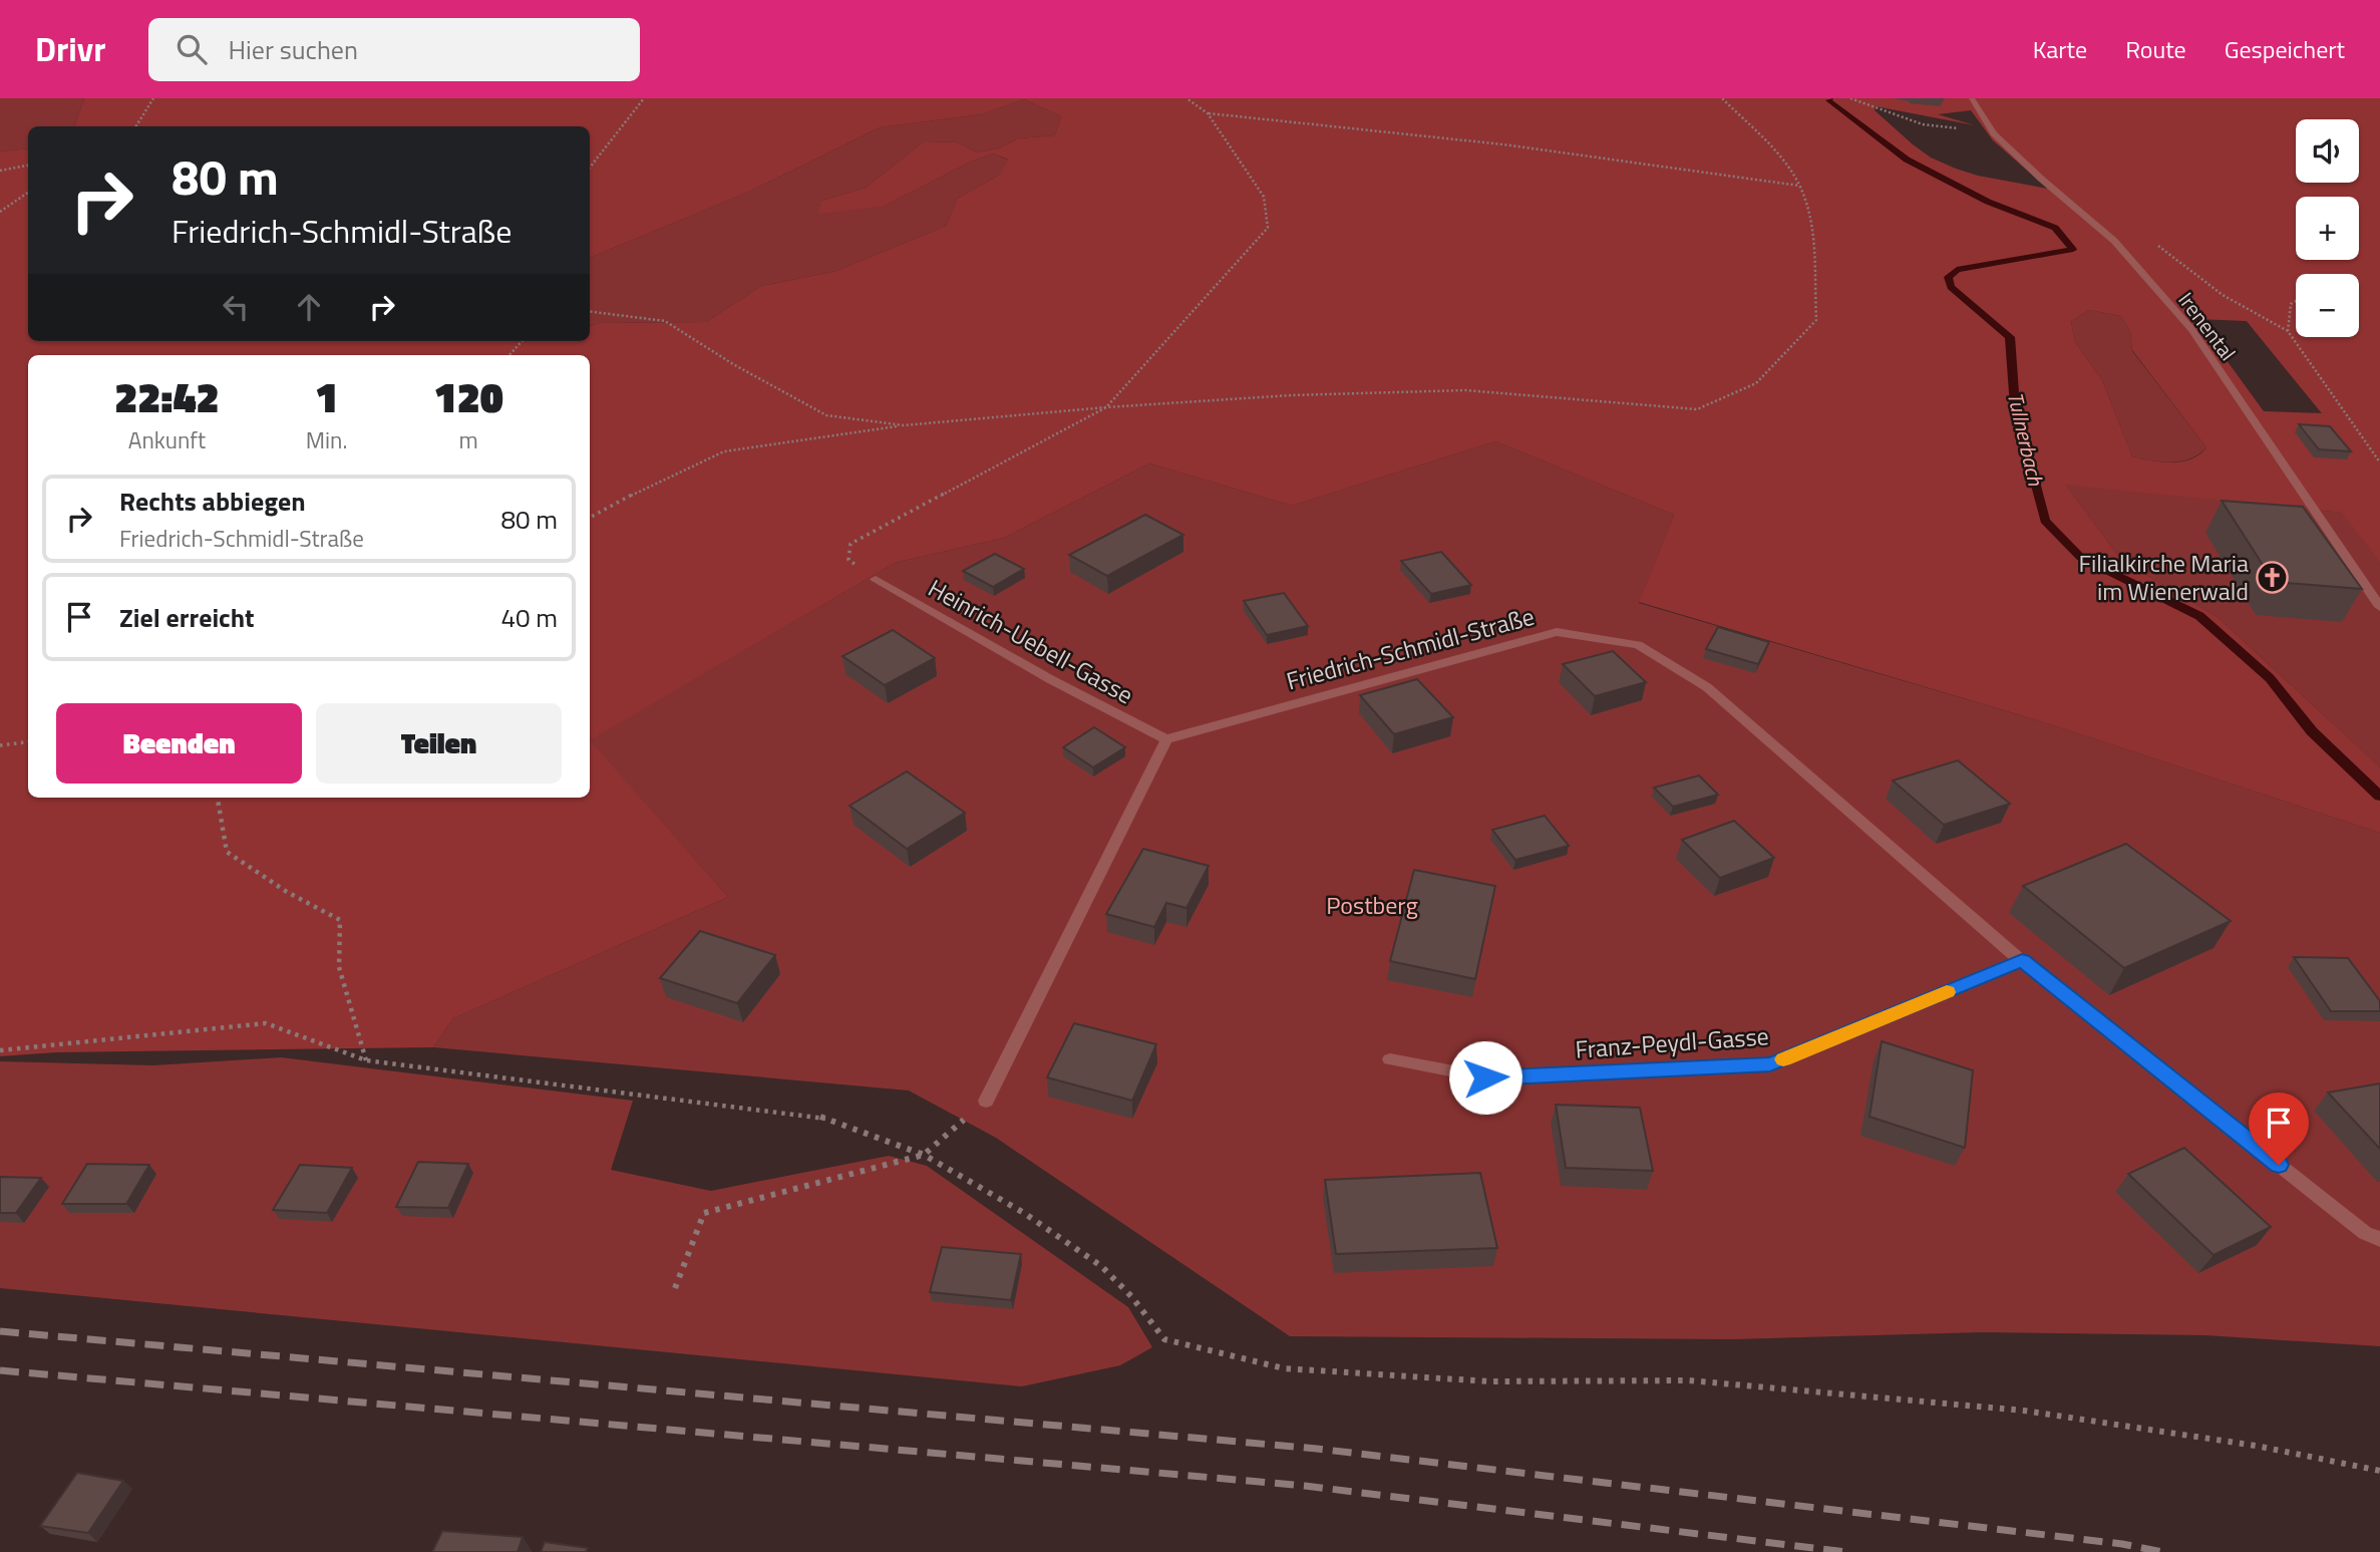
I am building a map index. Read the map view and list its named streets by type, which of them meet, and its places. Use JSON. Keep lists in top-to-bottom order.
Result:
{
  "streets": {
    "street": [
      "Irenental",
      "Heinrich-Uebell-Gasse",
      "Friedrich-Schmidl-Straße",
      "Franz-Peydl-Gasse"
    ]
  },
  "crossings": [
    ["Heinrich-Uebell-Gasse", "Friedrich-Schmidl-Straße"],
    ["Friedrich-Schmidl-Straße", "Franz-Peydl-Gasse"]
  ],
  "water": ["Tullnerbach"],
  "parks": ["Postberg"],
  "places": {
    "church": ["Filialkirche Maria im Wienerwald"]
  },
  "page": {
    "header": "Drivr",
    "search": "Hier suchen",
    "nav": ["Karte", "Route", "Gespeichert"],
    "map_buttons": ["+", "−"],
    "turn": ["80 m", "Friedrich-Schmidl-Straße"],
    "eta": [
      "22:42",
      "Ankunft",
      "1",
      "Min.",
      "120",
      "m"
    ],
    "list": [
      {
        "name": "Rechts abbiegen",
        "note": "Friedrich-Schmidl-Straße",
        "value": "80 m"
      },
      {
        "name": "Ziel erreicht",
        "value": "40 m"
      }
    ],
    "buttons": ["Beenden", "Teilen"]
  }
}
